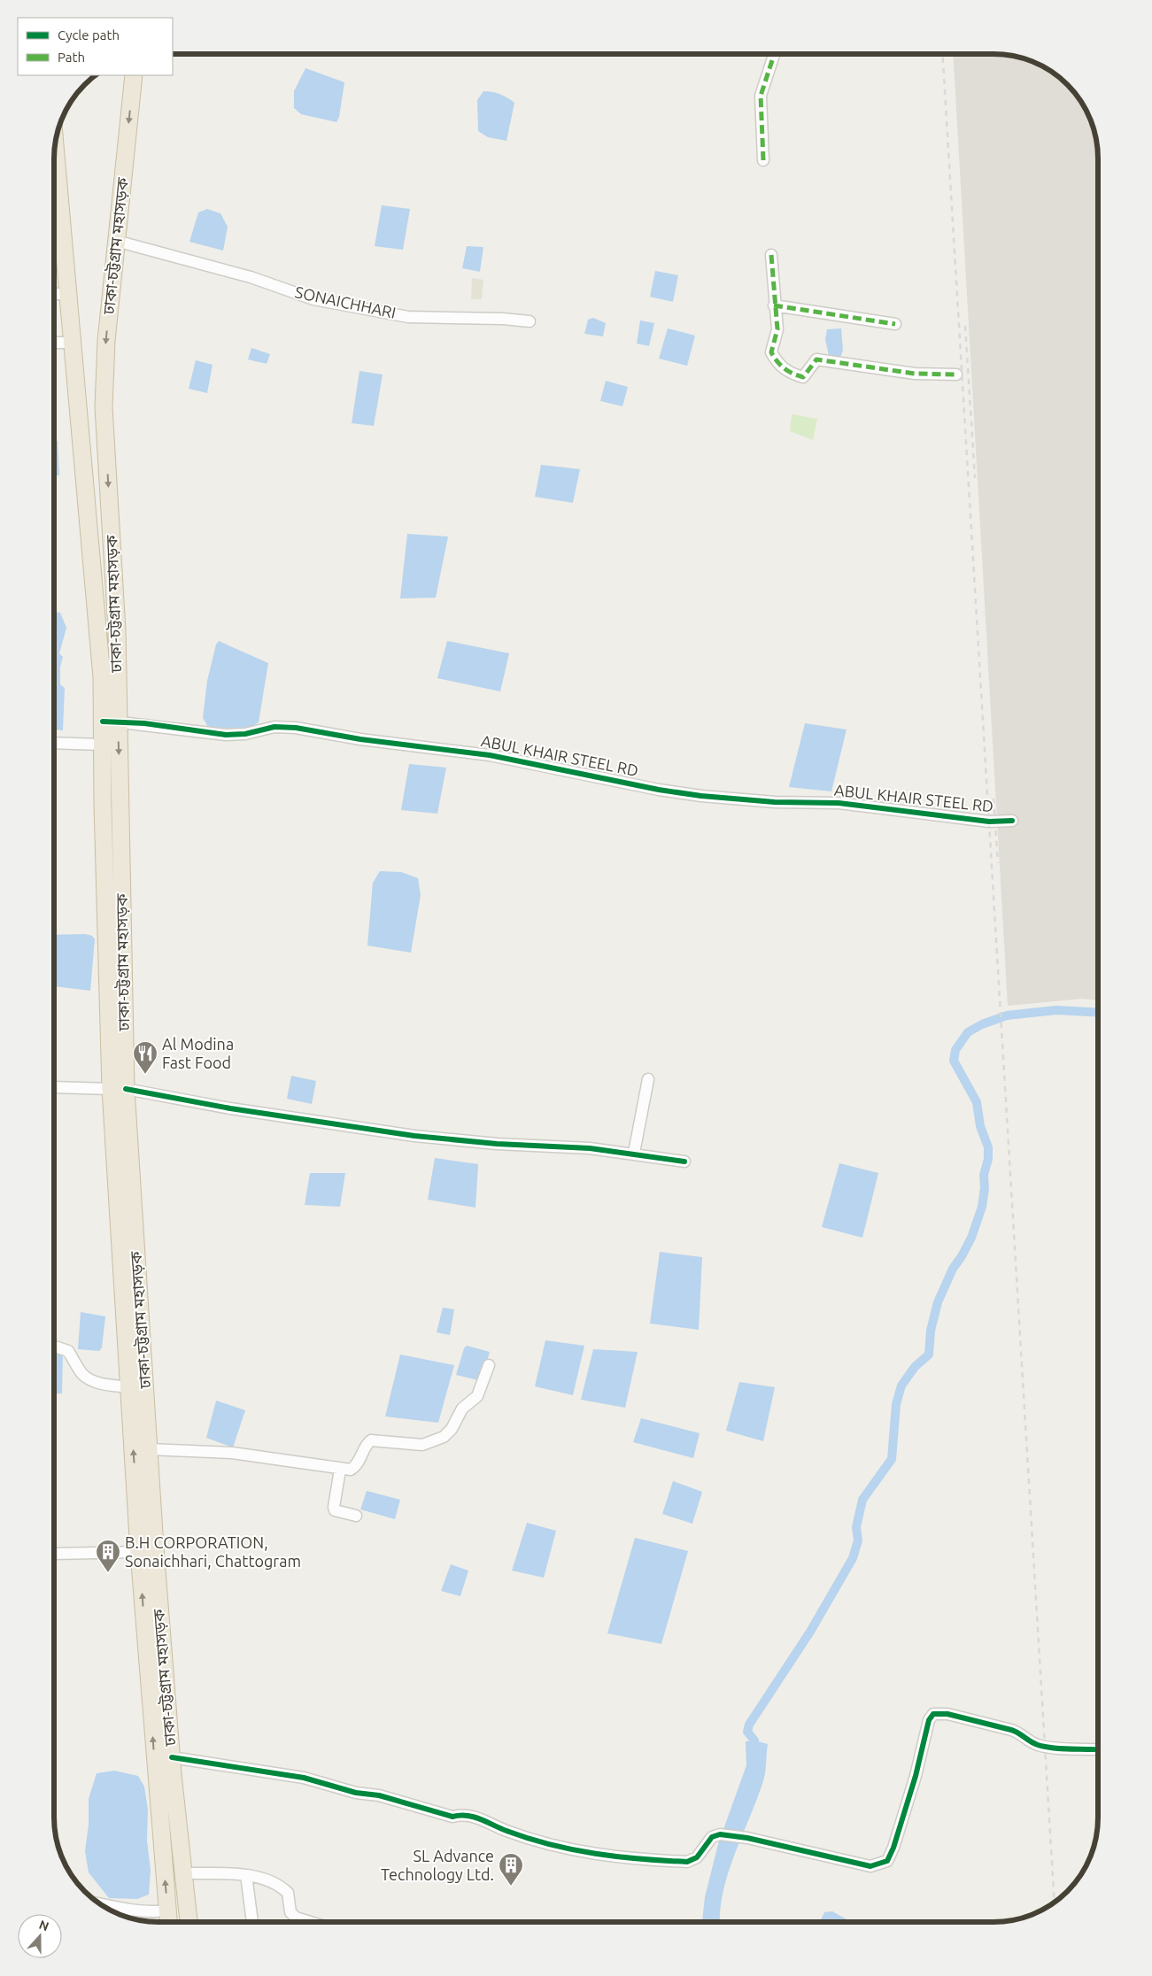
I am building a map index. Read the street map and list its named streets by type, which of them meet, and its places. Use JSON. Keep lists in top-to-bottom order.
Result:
{
  "streets": {
    "highway": ["ঢাকা-চট্টগ্রাম মহাসড়ক"],
    "street": ["SONAICHHARI", "ABUL KHAIR STEEL RD"]
  },
  "crossings": [
    ["ঢাকা-চট্টগ্রাম মহাসড়ক", "SONAICHHARI"],
    ["ঢাকা-চট্টগ্রাম মহাসড়ক", "ABUL KHAIR STEEL RD"]
  ],
  "places": {
    "restaurant": ["Al Modina Fast Food"],
    "building": ["B.H CORPORATION, Sonaichhari, Chattogram", "SL Advance Technology Ltd."]
  },
  "legend": ["Cycle path", "Path"],
  "north": "top"
}
